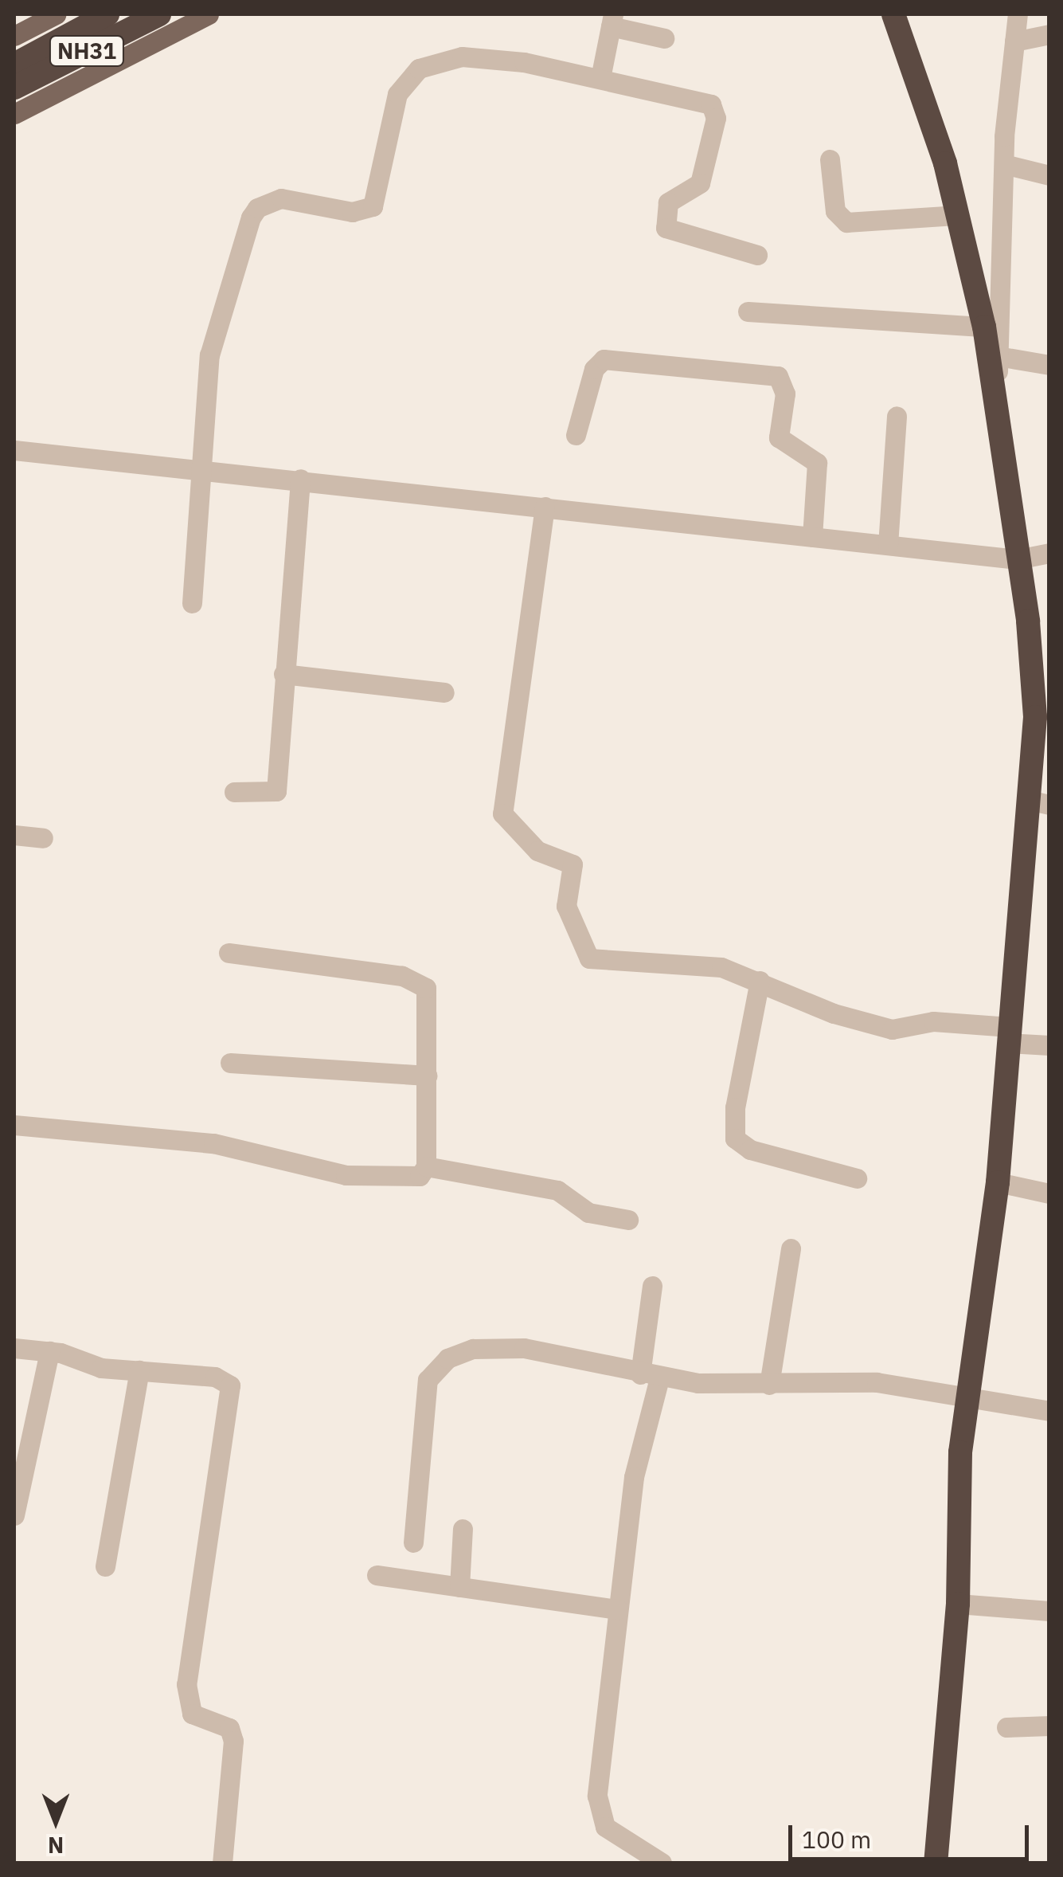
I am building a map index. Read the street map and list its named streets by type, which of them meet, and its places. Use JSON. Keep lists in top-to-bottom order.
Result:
{
  "streets": {
    "highway": ["NH31"]
  },
  "scale_bar": "100 m",
  "north": "bottom"
}
